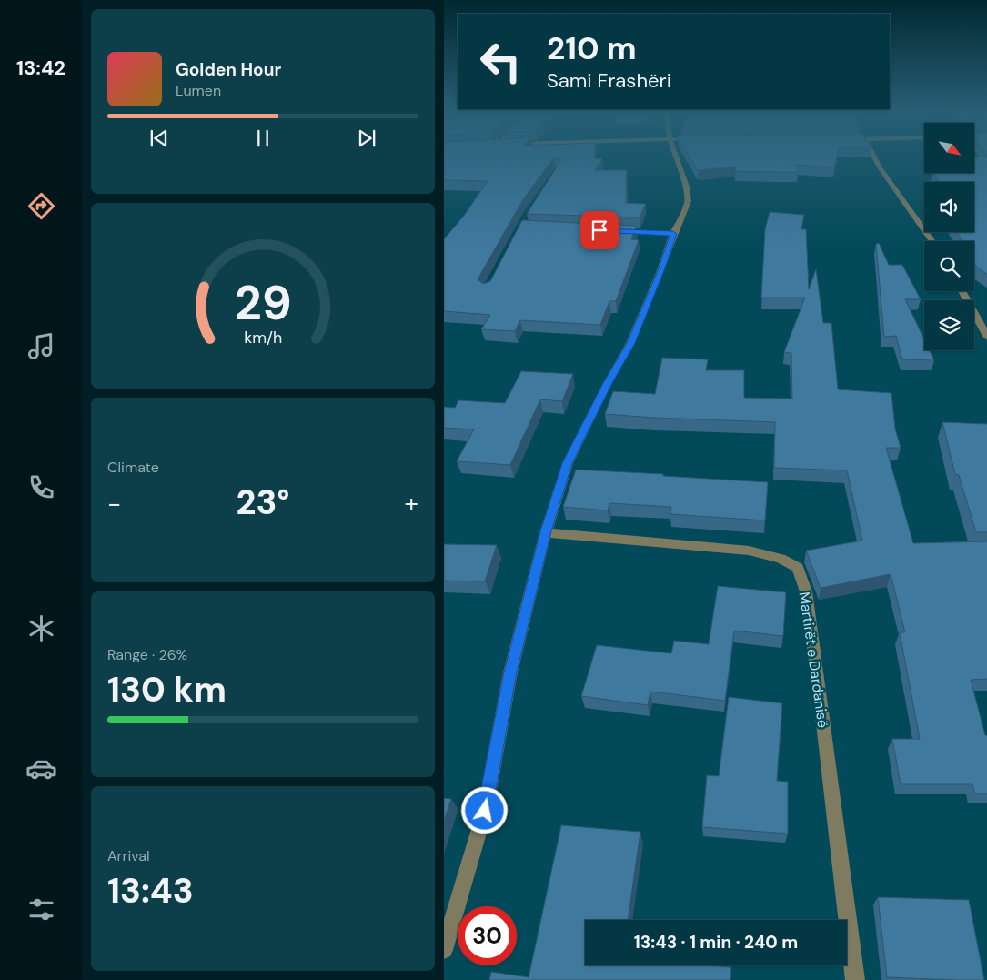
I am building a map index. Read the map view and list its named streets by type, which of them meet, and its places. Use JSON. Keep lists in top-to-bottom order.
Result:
{
  "streets": {
    "street": ["Martirët e Dardanisë"]
  },
  "north": "bottom right",
  "page": {
    "tabs": "13:42",
    "turn": ["210 m", "Sami Frashëri"],
    "song": ["Golden Hour", "Lumen"],
    "tile": [
      "Climate",
      ["Range · 26%", "130 km"],
      ["Arrival", "13:43"]
    ],
    "heat": ["−", "23°", "+"],
    "limit": "30",
    "trip": "13:43 · 1 min · 240 m",
    "gauge": ["29", "km/h"]
  }
}
